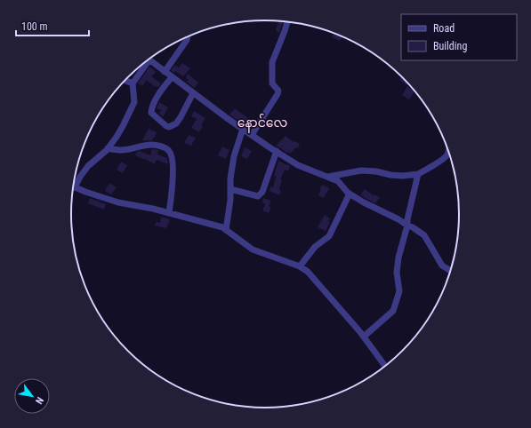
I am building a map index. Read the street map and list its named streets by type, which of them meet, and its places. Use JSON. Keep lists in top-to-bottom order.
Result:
{
  "districts": ["နောင်လေ"],
  "legend": ["Road", "Building"],
  "scale_bar": "100 m",
  "north": "bottom right"
}
